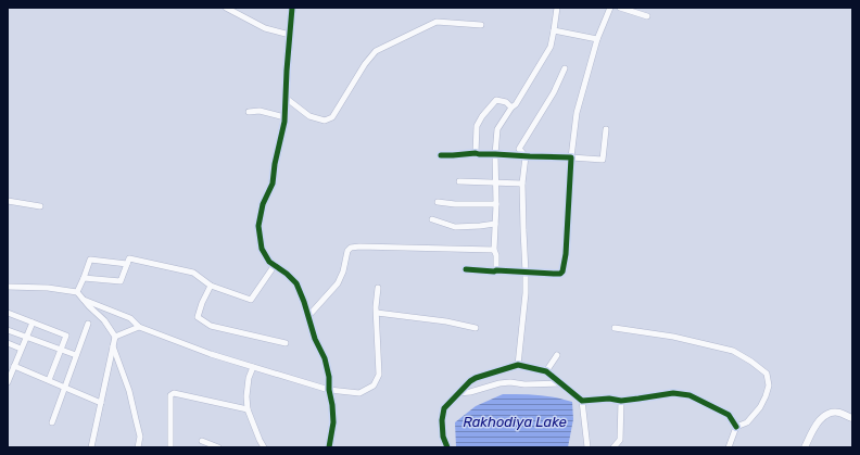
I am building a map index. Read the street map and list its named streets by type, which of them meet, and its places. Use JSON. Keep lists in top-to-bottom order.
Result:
{
  "water": ["Rakhodiya Lake"]
}
